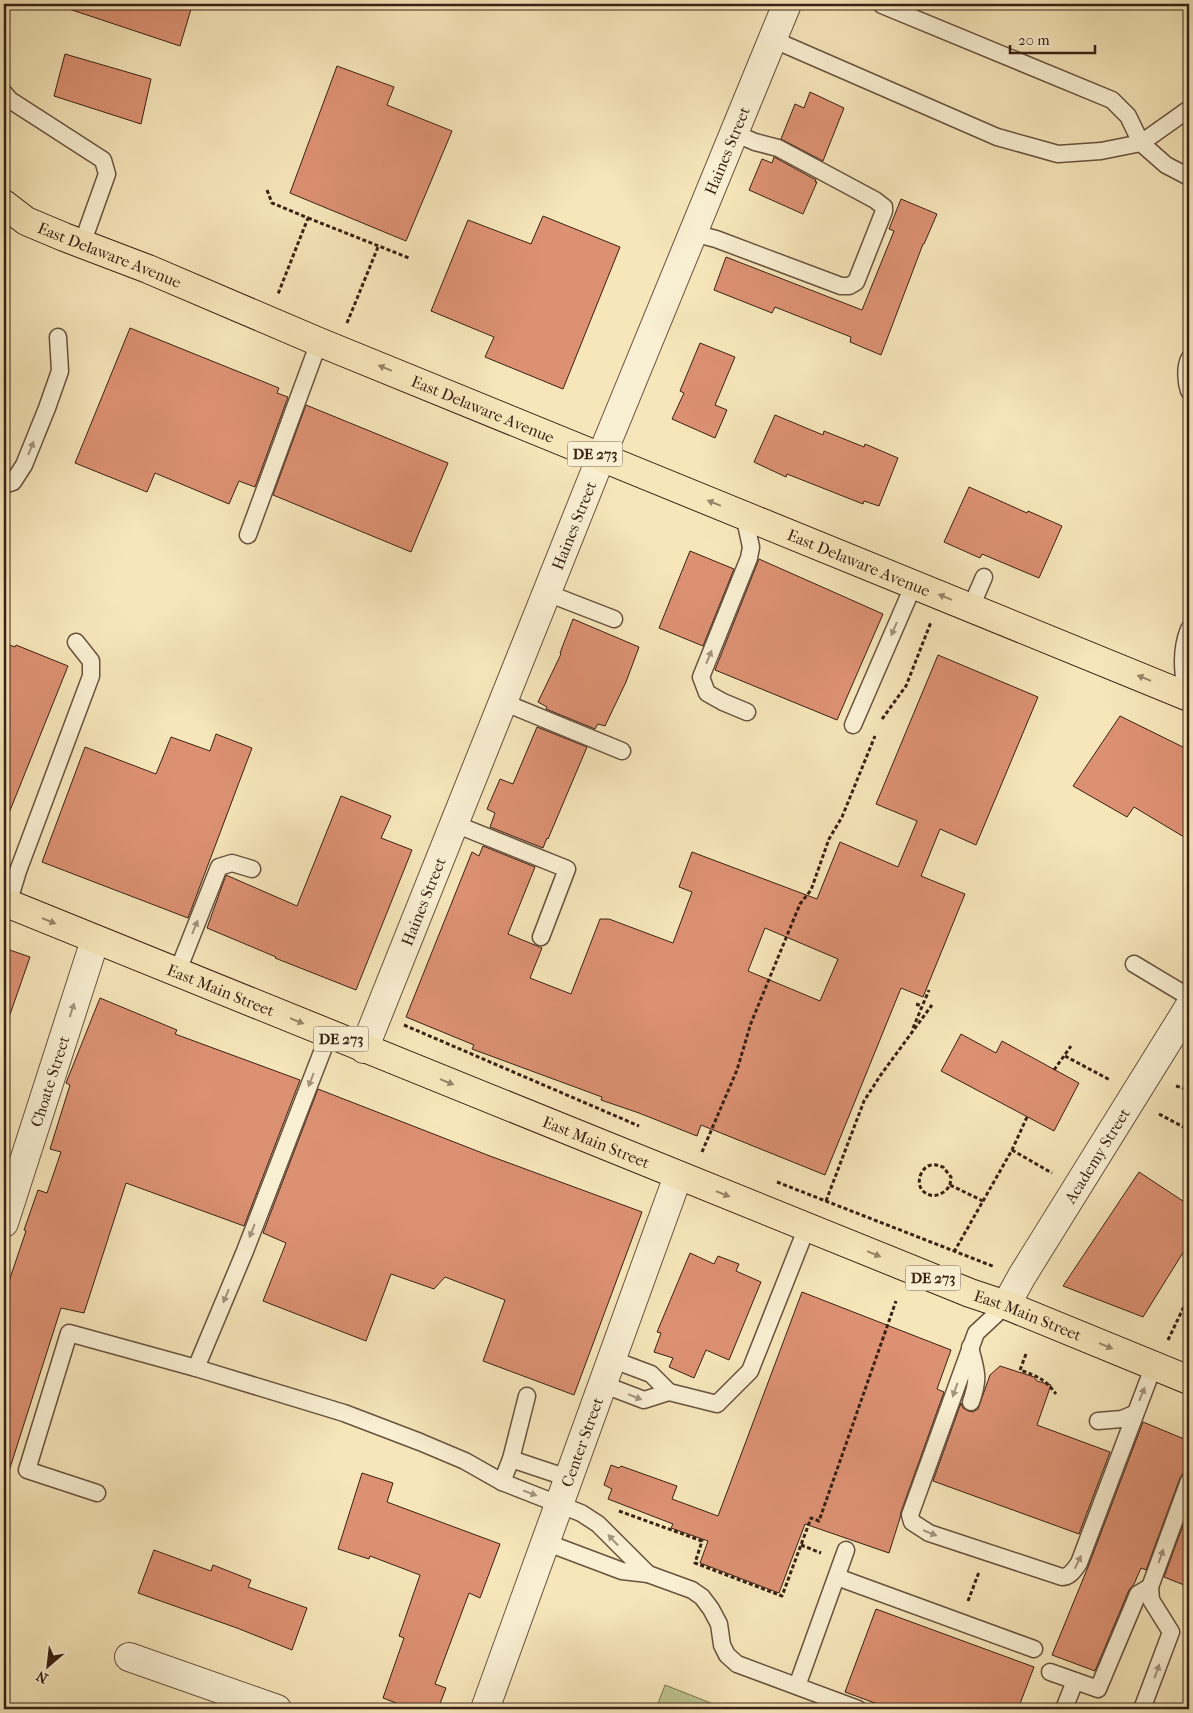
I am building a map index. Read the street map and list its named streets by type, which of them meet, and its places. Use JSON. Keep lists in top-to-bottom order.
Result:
{
  "streets": {
    "main road": ["East Delaware Avenue", "DE 273", "East Main Street"],
    "street": [
      "Haines Street",
      "Choate Street",
      "Academy Street",
      "Center Street"
    ]
  },
  "crossings": [
    ["Haines Street", "East Delaware Avenue"],
    ["Haines Street", "East Main Street"],
    ["East Main Street", "Choate Street"],
    ["East Main Street", "Academy Street"],
    ["East Main Street", "Center Street"]
  ],
  "one_way": ["East Delaware Avenue", "East Main Street", "Choate Street"],
  "scale_bar": "20 m",
  "north": "bottom left"
}
